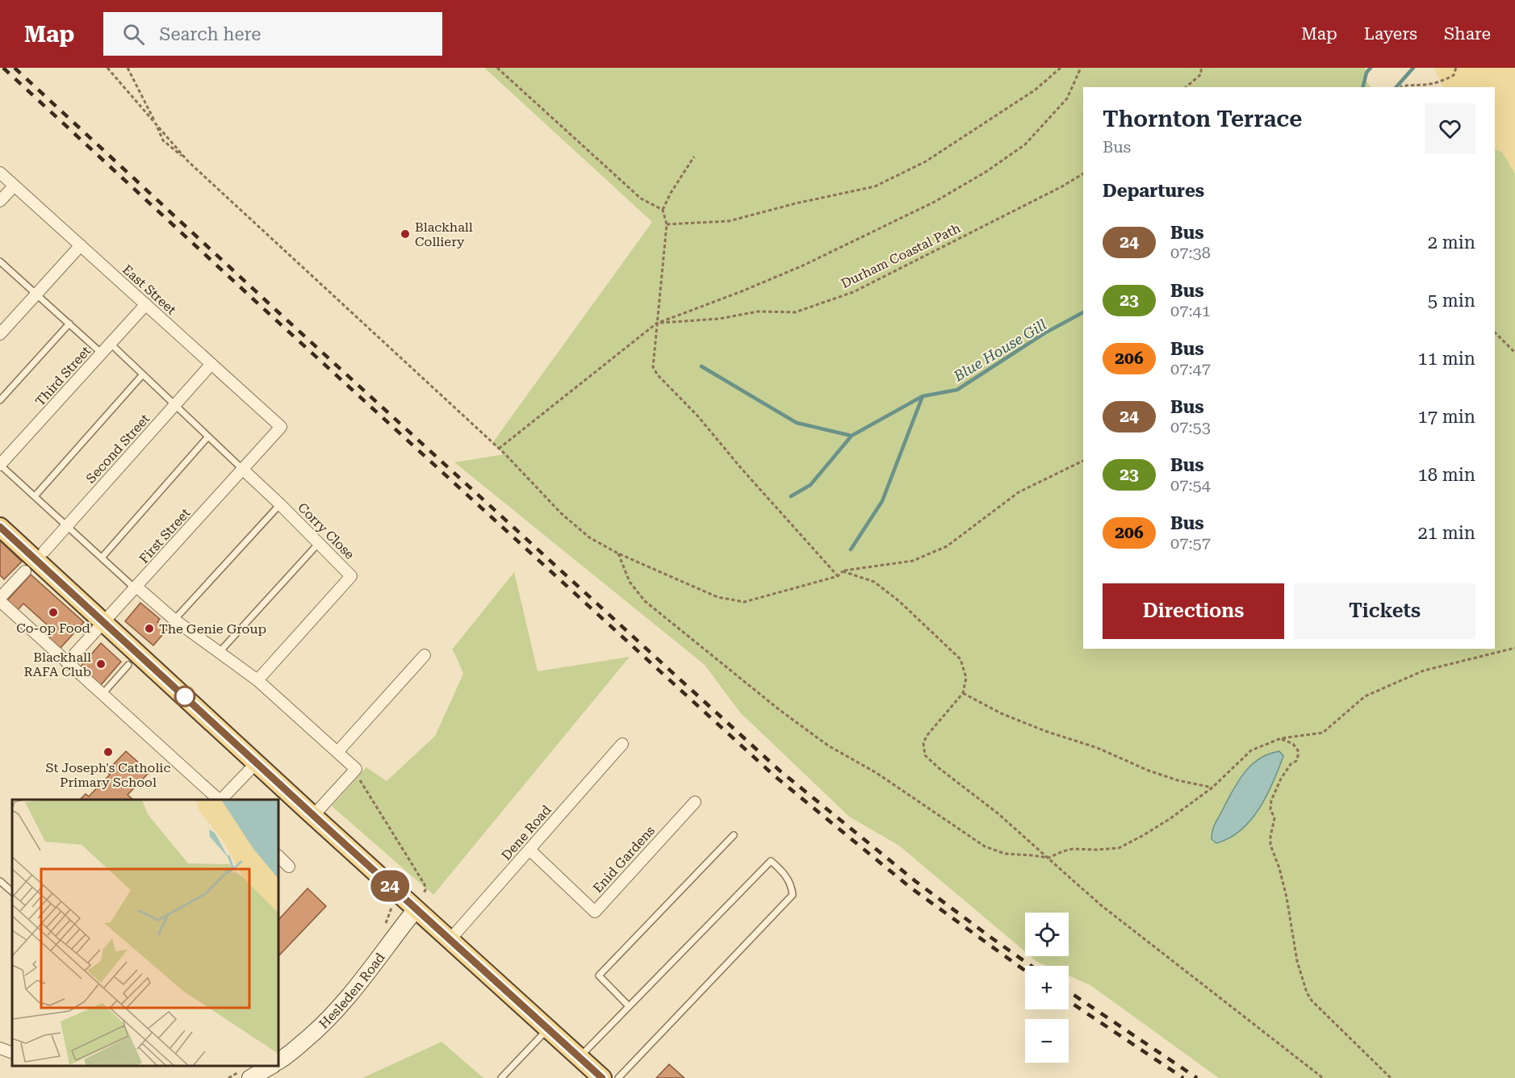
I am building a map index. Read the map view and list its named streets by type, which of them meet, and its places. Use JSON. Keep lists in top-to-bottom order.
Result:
{
  "streets": {
    "main road": ["Hesleden Road"],
    "street": [
      "East Street",
      "Third Street",
      "Second Street",
      "Corry Close",
      "First Street",
      "Dene Road",
      "Enid Gardens"
    ],
    "path": ["Durham Coastal Path"]
  },
  "crossings": [
    ["East Street", "Third Street"],
    ["East Street", "Second Street"],
    ["East Street", "First Street"],
    ["Corry Close", "First Street"],
    ["Dene Road", "Enid Gardens"]
  ],
  "water": ["Blue House Gill"],
  "places": [
    "Blackhall Colliery",
    "Co-op Food",
    "The Genie Group",
    "Blackhall RAFA Club",
    "St Joseph's Catholic Primary School"
  ],
  "lines": ["bus line 24"],
  "page": {
    "header": "Map",
    "search": "Search here",
    "nav": ["Map", "Layers", "Share"],
    "on_map": "24",
    "heading": [
      ["Thornton Terrace", "Bus"],
      "Departures"
    ],
    "list": [
      {
        "mark": "24",
        "name": "Bus",
        "note": "07:38",
        "value": "2 min"
      },
      {
        "mark": "23",
        "name": "Bus",
        "note": "07:41",
        "value": "5 min"
      },
      {
        "mark": "206",
        "name": "Bus",
        "note": "07:47",
        "value": "11 min"
      },
      {
        "mark": "24",
        "name": "Bus",
        "note": "07:53",
        "value": "17 min"
      },
      {
        "mark": "23",
        "name": "Bus",
        "note": "07:54",
        "value": "18 min"
      },
      {
        "mark": "206",
        "name": "Bus",
        "note": "07:57",
        "value": "21 min"
      }
    ],
    "buttons": ["Directions", "Tickets"],
    "map_buttons": ["+", "−"]
  }
}
